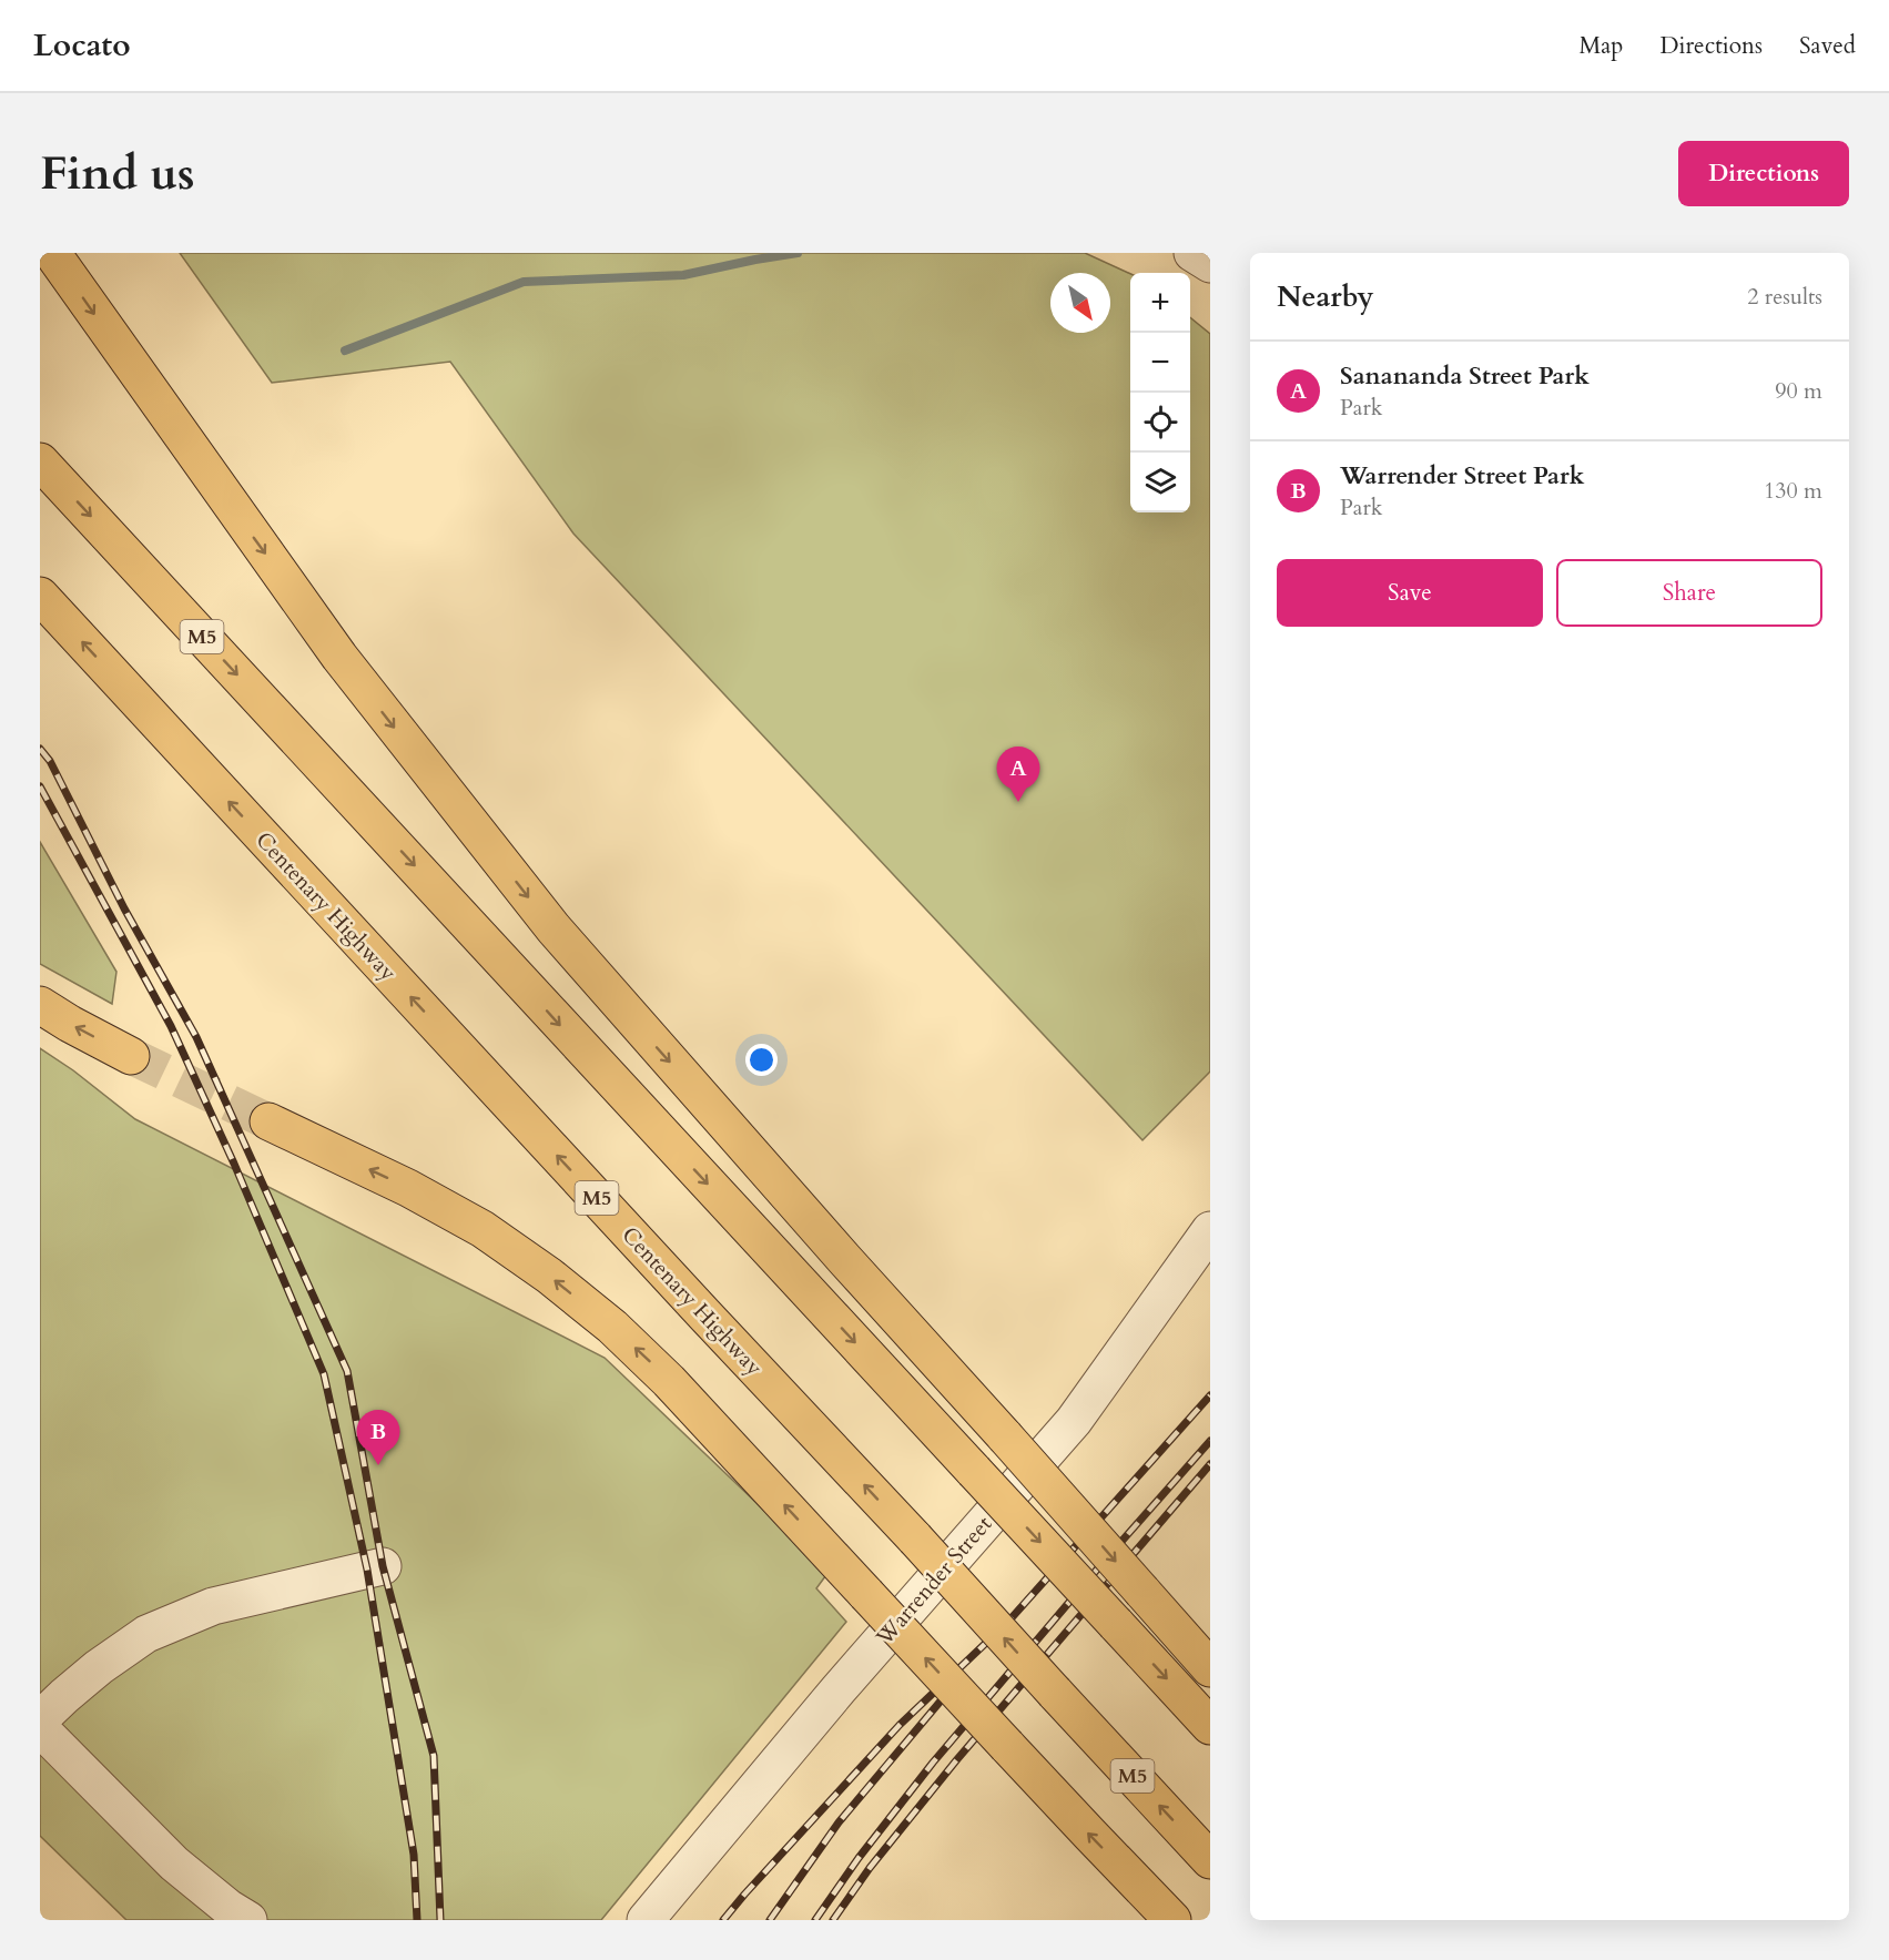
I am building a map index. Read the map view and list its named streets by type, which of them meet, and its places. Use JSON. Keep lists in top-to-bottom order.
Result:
{
  "streets": {
    "highway": ["M5", "Centenary Highway"],
    "street": ["Warrender Street"]
  },
  "north": "bottom right",
  "page": {
    "header": "Locato",
    "nav": ["Map", "Directions", "Saved"],
    "buttons": [
      "Directions",
      ["Save", "Share"]
    ],
    "title": "Find us",
    "heading": ["Nearby", "2 results"],
    "map_buttons": ["+", "−"],
    "list": [
      {
        "mark": "A",
        "name": "Sanananda Street Park",
        "note": "Park",
        "value": "90 m"
      },
      {
        "mark": "B",
        "name": "Warrender Street Park",
        "note": "Park",
        "value": "130 m"
      }
    ],
    "pins": ["A", "B"]
  }
}
